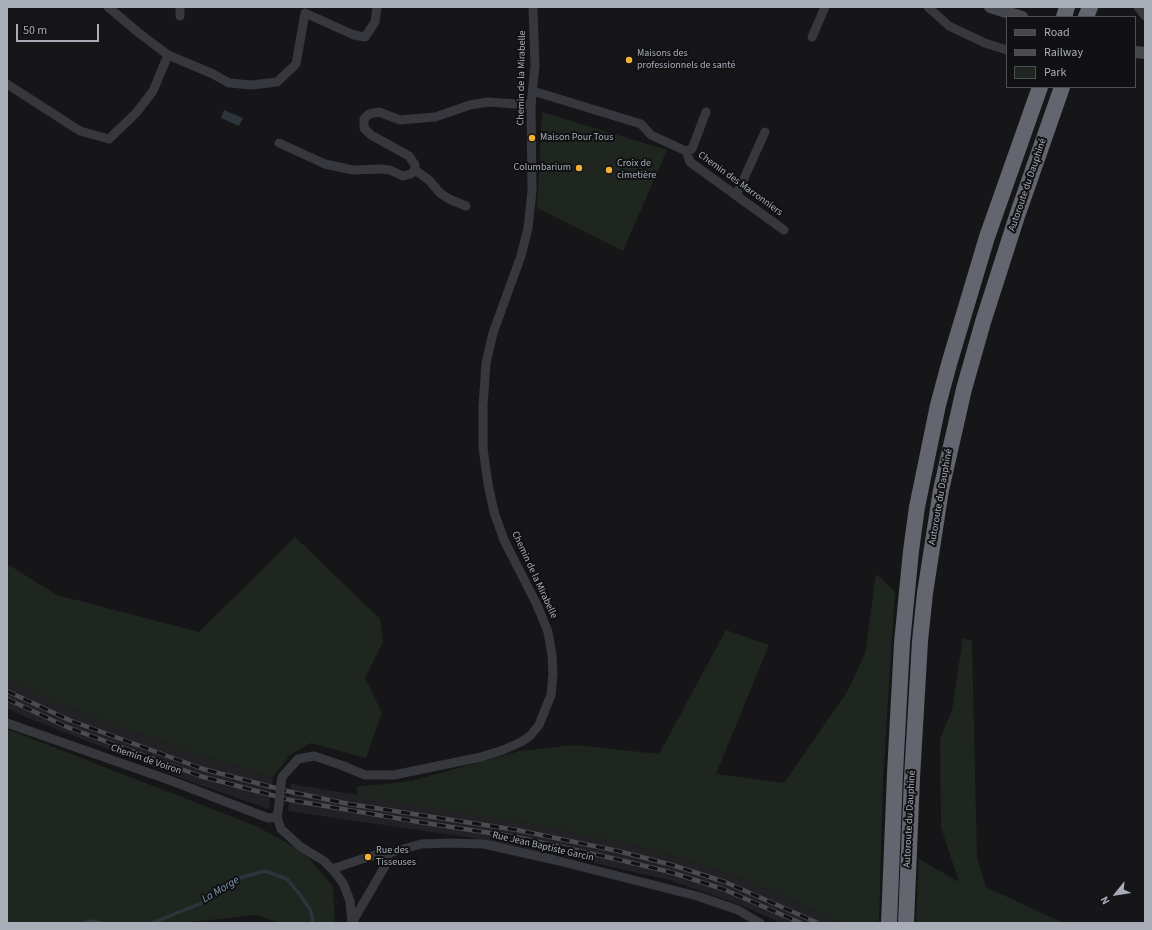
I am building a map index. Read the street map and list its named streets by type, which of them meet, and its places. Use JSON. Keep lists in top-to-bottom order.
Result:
{
  "streets": {
    "highway": ["Autoroute du Dauphiné"],
    "street": [
      "Chemin de la Mirabelle",
      "Chemin des Marronniers",
      "Chemin de Voiron",
      "Rue Jean Baptiste Garcin"
    ]
  },
  "crossings": [
    ["Chemin de la Mirabelle", "Chemin des Marronniers"],
    ["Chemin de la Mirabelle", "Chemin de Voiron"]
  ],
  "water": ["La Morge"],
  "places": [
    "Maisons des professionnels de santé",
    "Maison Pour Tous",
    "Columbarium",
    "Croix de cimetière",
    "Rue des Tisseuses"
  ],
  "legend": ["Road", "Railway", "Park"],
  "scale_bar": "50 m",
  "north": "bottom left"
}
